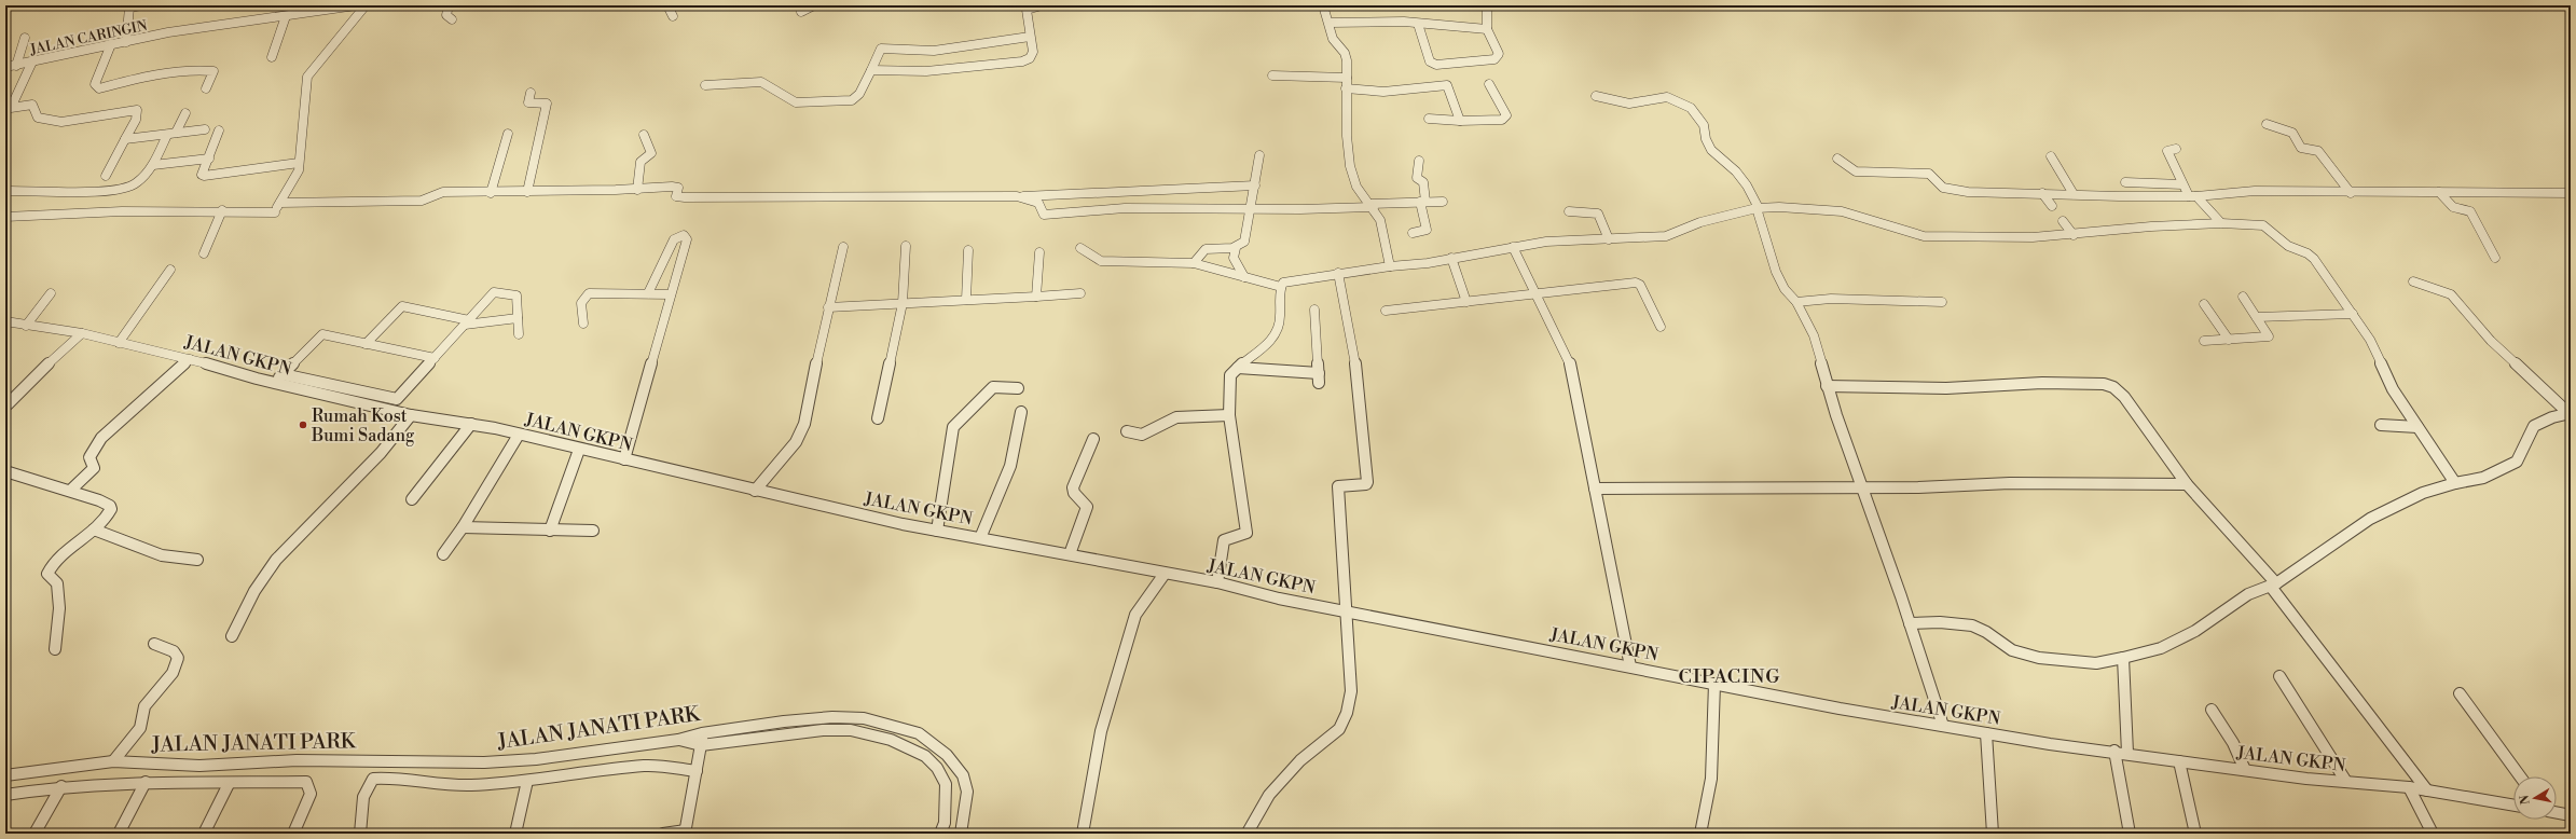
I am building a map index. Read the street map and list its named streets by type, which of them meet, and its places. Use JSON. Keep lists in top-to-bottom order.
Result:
{
  "streets": {
    "street": ["JALAN CARINGIN", "JALAN GKPN", "JALAN JANATI PARK"]
  },
  "districts": ["CIPACING"],
  "places": ["Rumah Kost Bumi Sadang"],
  "north": "left"
}
